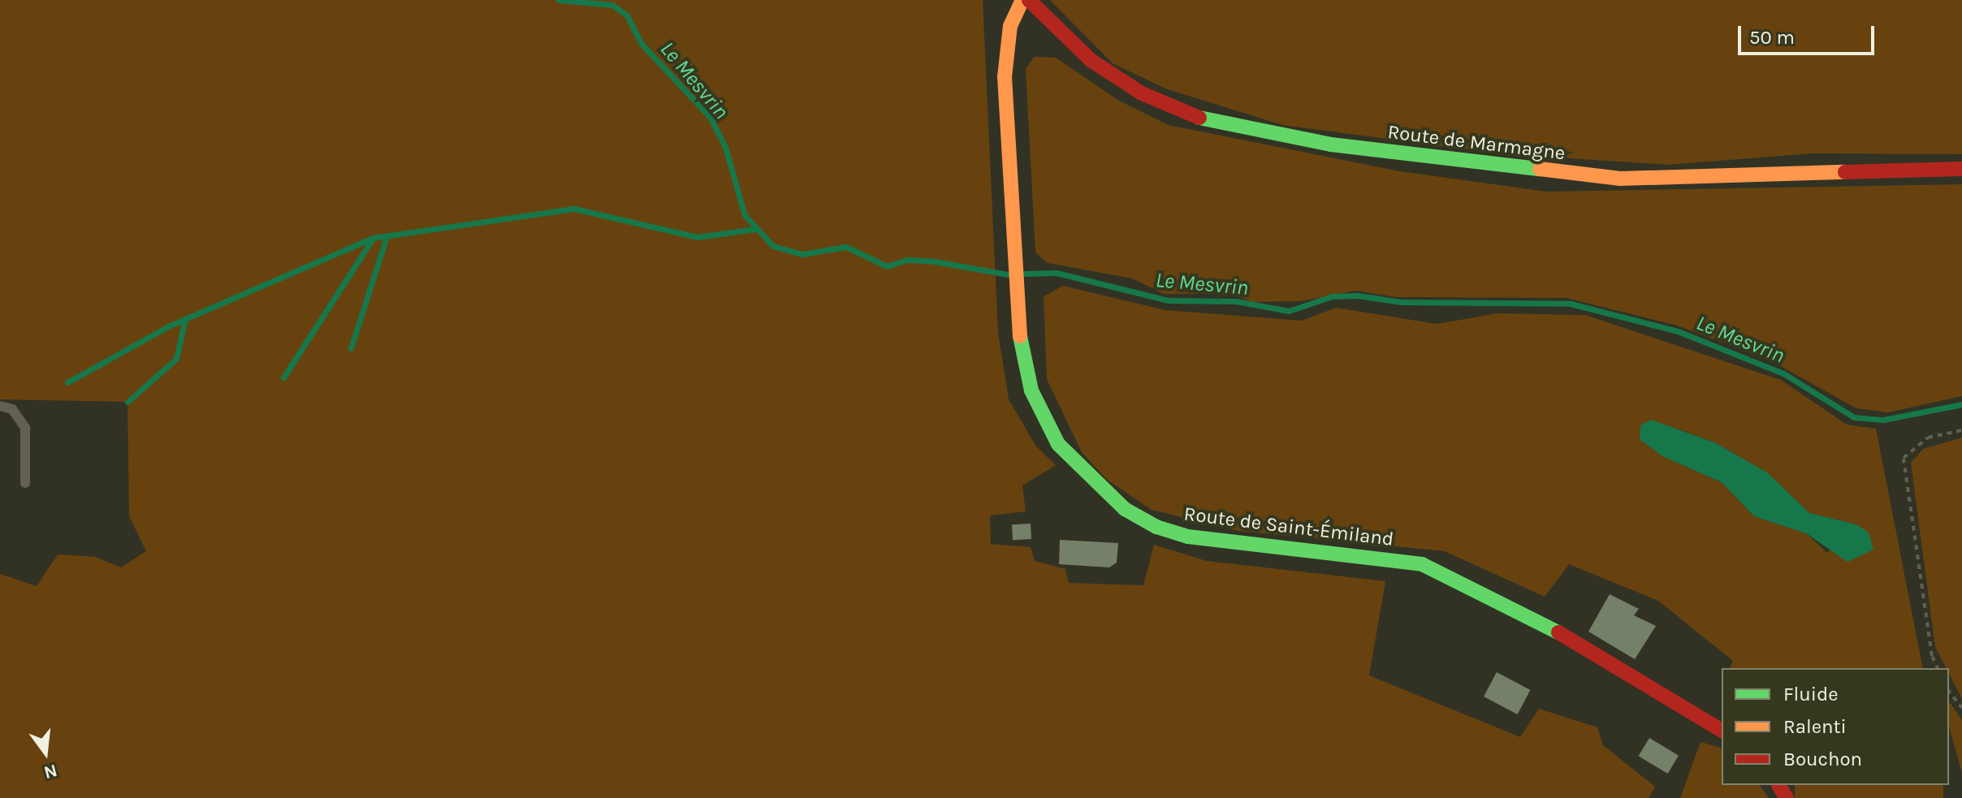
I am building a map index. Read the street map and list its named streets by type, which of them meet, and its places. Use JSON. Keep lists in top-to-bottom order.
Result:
{
  "streets": {
    "main road": ["Route de Marmagne", "Route de Saint-Émiland"]
  },
  "water": ["Le Mesvrin"],
  "legend": ["Fluide", "Ralenti", "Bouchon"],
  "scale_bar": "50 m",
  "north": "bottom"
}
